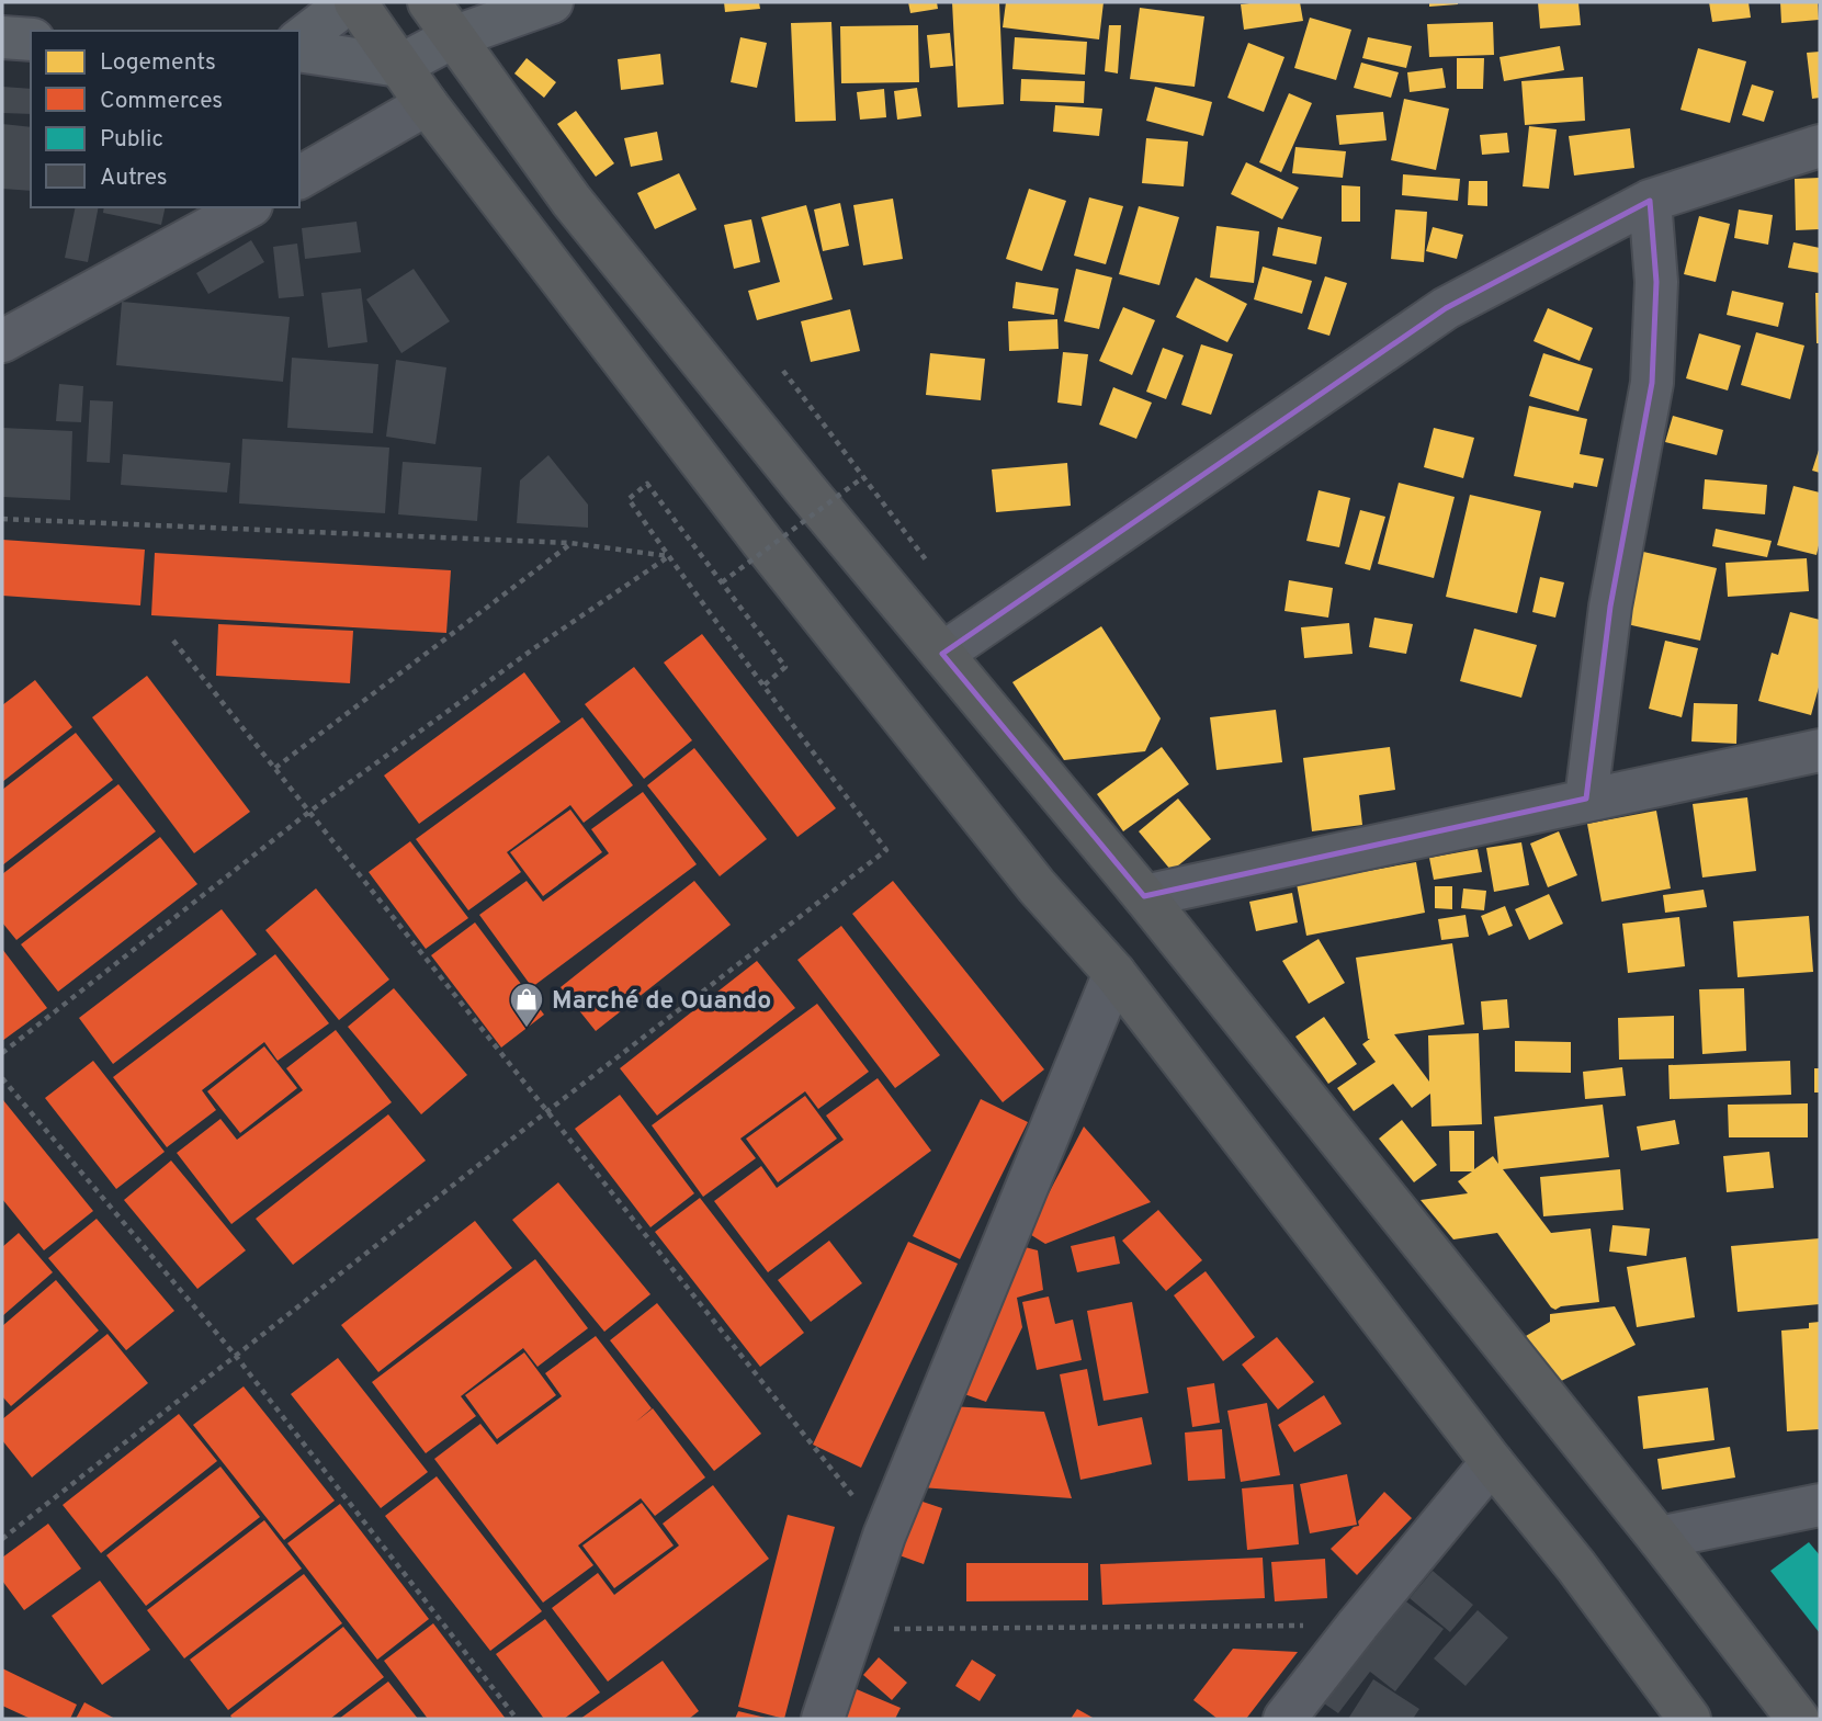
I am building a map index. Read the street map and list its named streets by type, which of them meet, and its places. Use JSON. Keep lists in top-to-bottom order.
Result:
{
  "places": {
    "shop": ["Marché de Ouando"]
  },
  "legend": [
    "Logements",
    "Commerces",
    "Public",
    "Autres"
  ]
}
